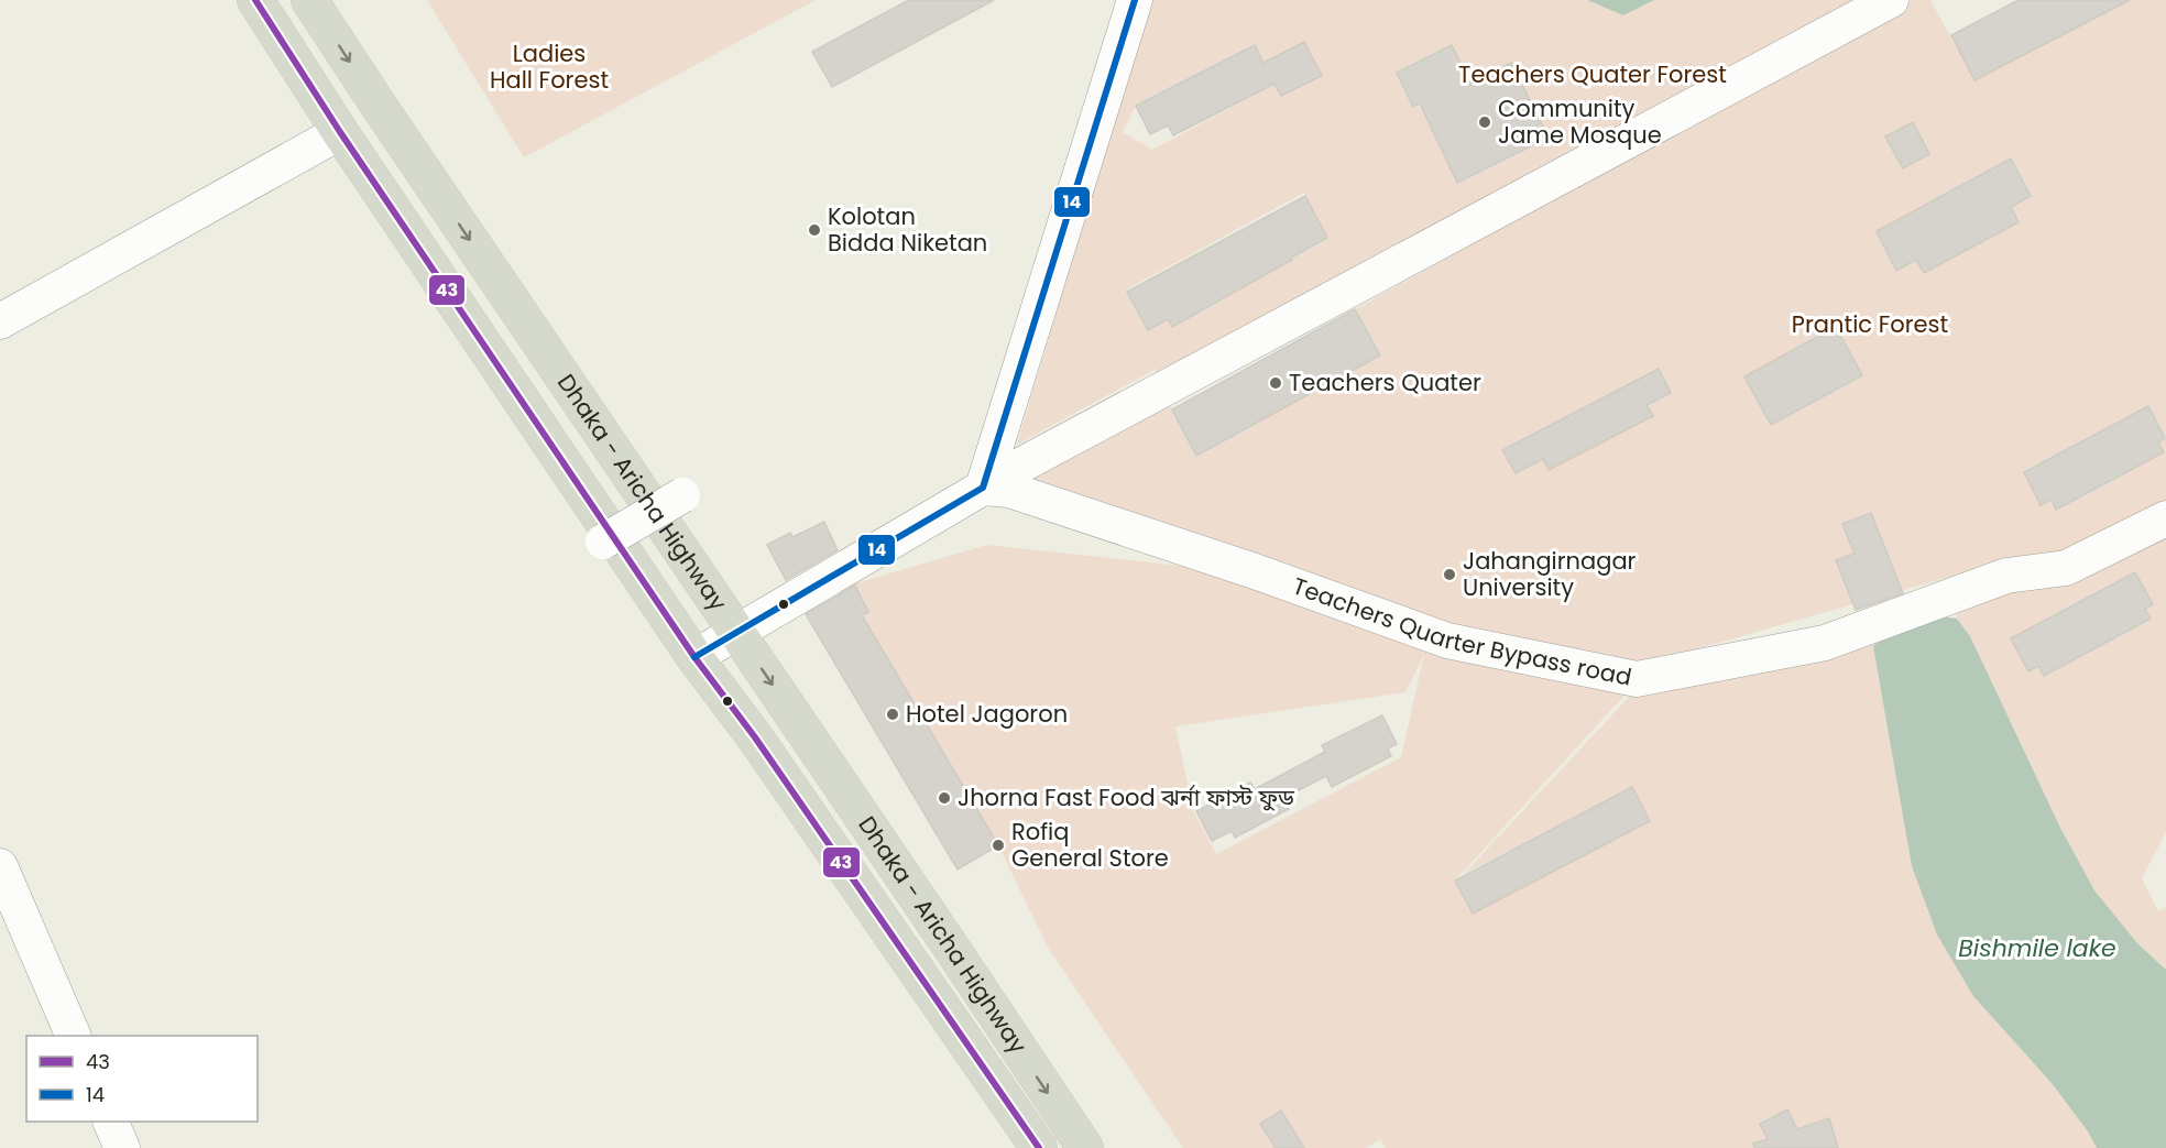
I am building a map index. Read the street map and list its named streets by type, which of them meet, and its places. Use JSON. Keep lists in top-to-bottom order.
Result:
{
  "streets": {
    "highway": ["Dhaka - Aricha Highway"],
    "street": ["Teachers Quarter Bypass road"]
  },
  "water": ["Bishmile lake"],
  "parks": ["Ladies Hall Forest", "Teachers Quater Forest", "Prantic Forest"],
  "places": [
    "Community Jame Mosque",
    "Kolotan Bidda Niketan",
    "Teachers Quater",
    "Jahangirnagar University",
    "Hotel Jagoron",
    "Jhorna Fast Food ঝর্না ফাস্ট ফুড",
    "Rofiq General Store"
  ],
  "lines": ["transit line 43", "transit line 14"],
  "legend": ["43", "14"]
}
